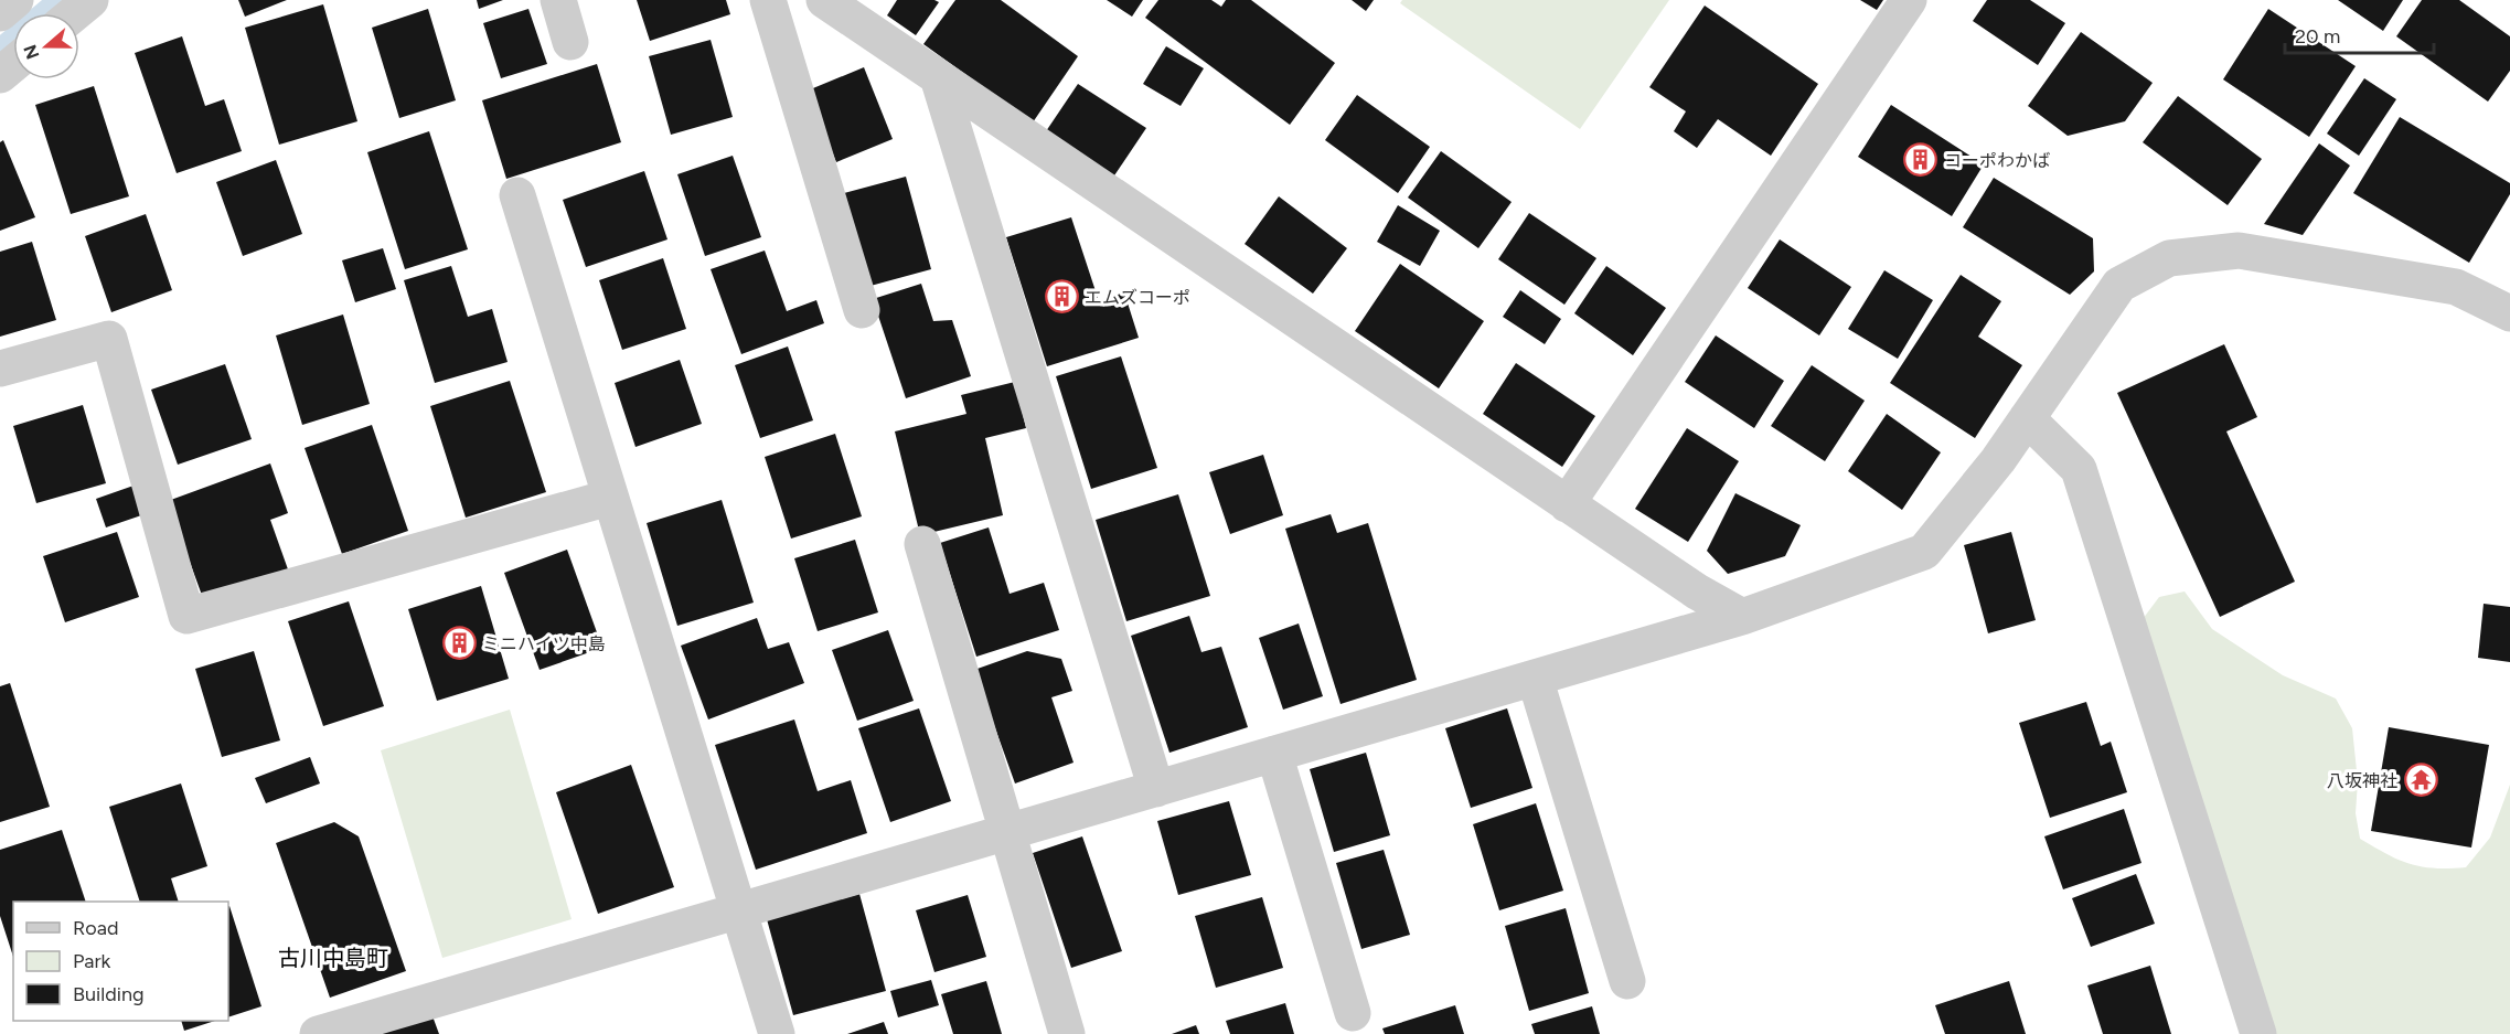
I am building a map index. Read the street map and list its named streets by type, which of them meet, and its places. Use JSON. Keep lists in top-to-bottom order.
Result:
{
  "districts": ["古川中島町"],
  "places": {
    "building": ["コーポわかば", "エムズコーポ", "ミニハイツ中島"],
    "temple": ["八坂神社"]
  },
  "legend": ["Road", "Park", "Building"],
  "scale_bar": "20 m",
  "north": "left"
}
